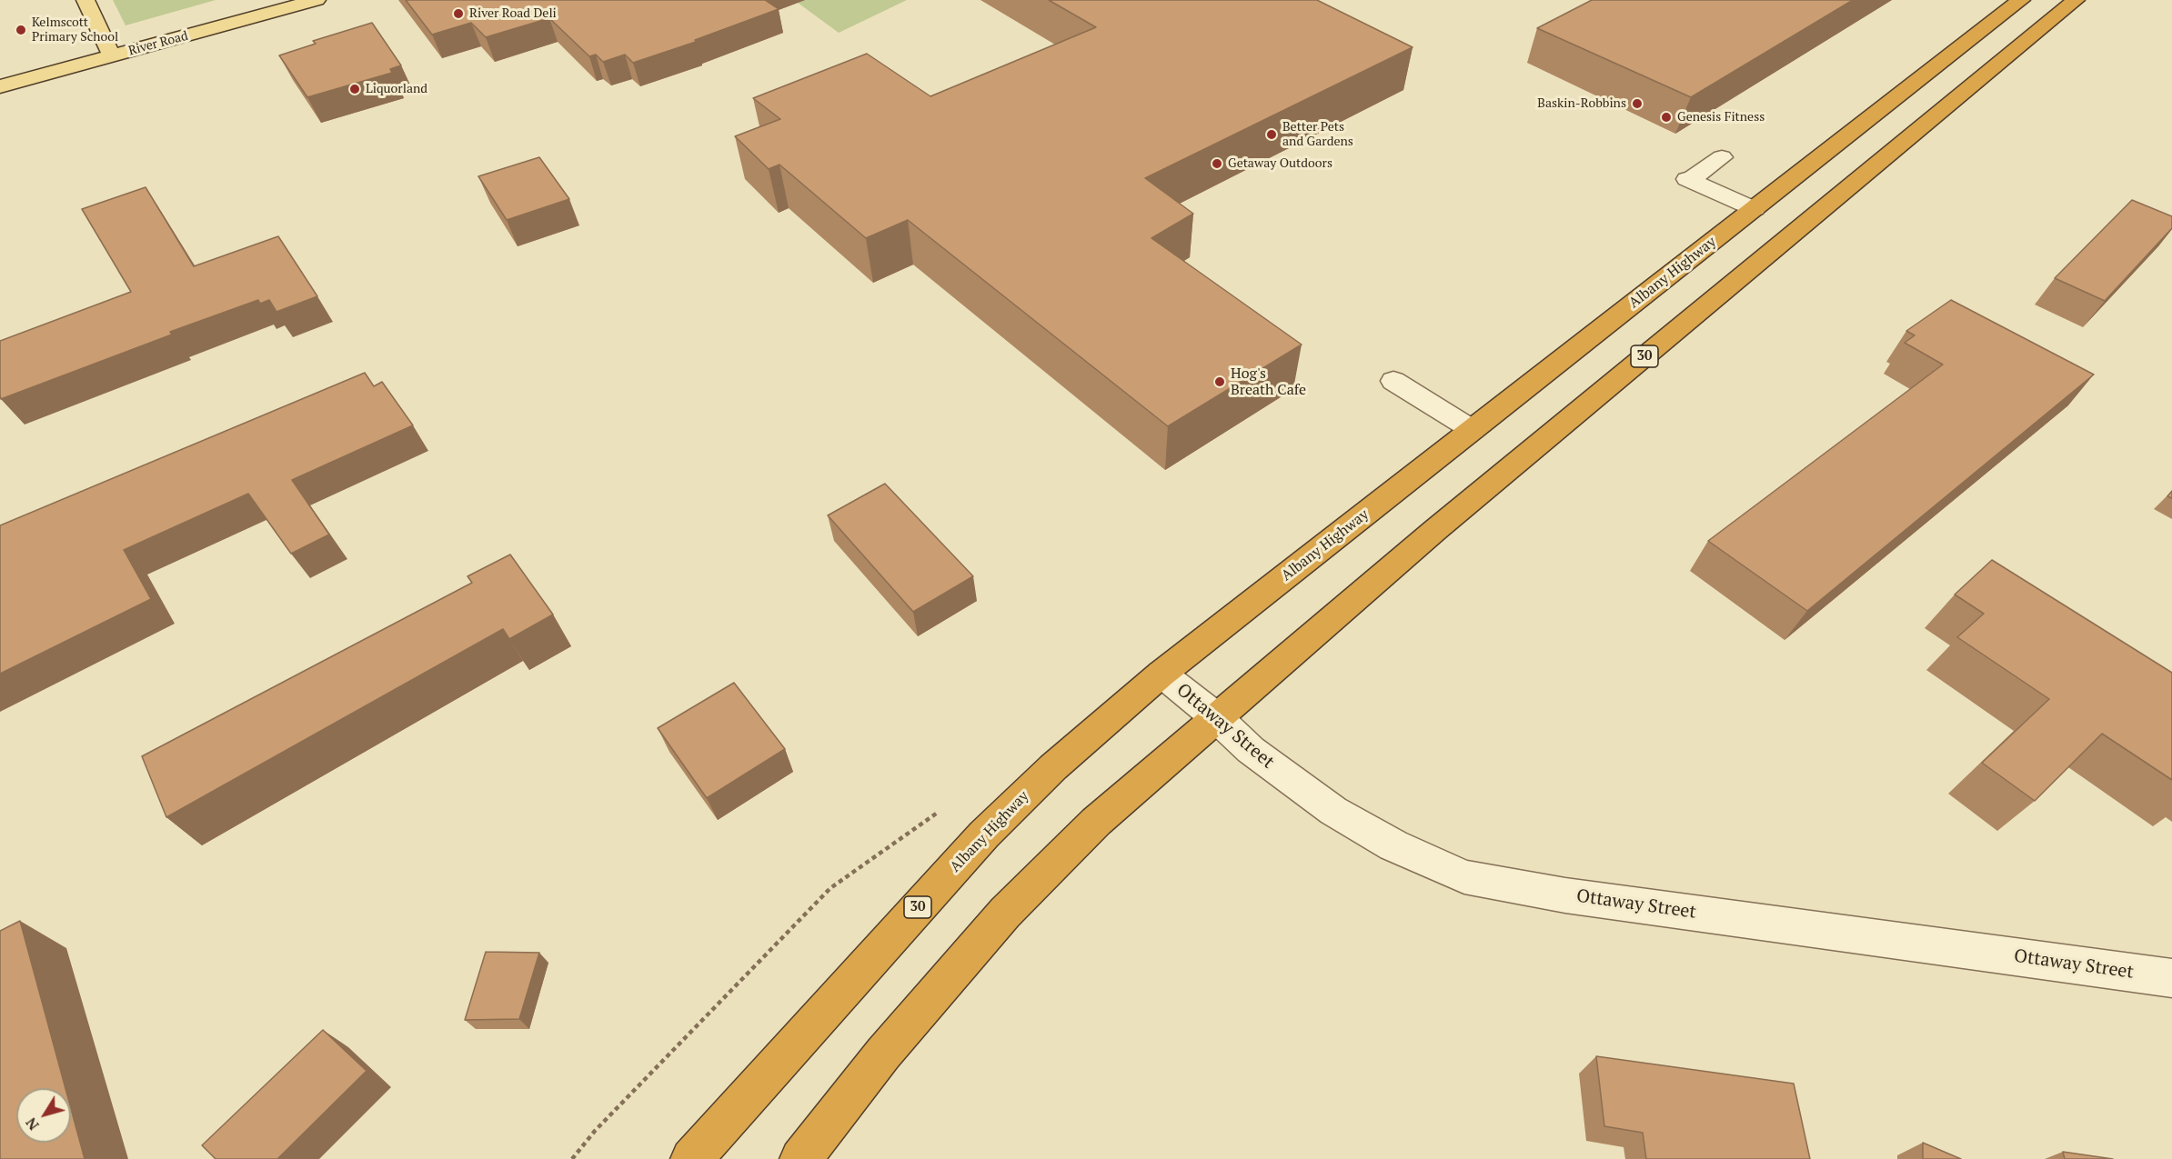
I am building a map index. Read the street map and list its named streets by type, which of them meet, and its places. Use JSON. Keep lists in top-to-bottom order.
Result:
{
  "streets": {
    "highway": ["Albany Highway", "30"],
    "main road": ["River Road"],
    "street": ["Ottaway Street"]
  },
  "crossings": [
    ["Albany Highway", "Ottaway Street"],
    ["30", "Ottaway Street"]
  ],
  "places": [
    "River Road Deli",
    "Kelmscott Primary School",
    "Liquorland",
    "Baskin-Robbins",
    "Genesis Fitness",
    "Better Pets and Gardens",
    "Getaway Outdoors",
    "Hog's Breath Cafe"
  ],
  "north": "bottom left"
}
